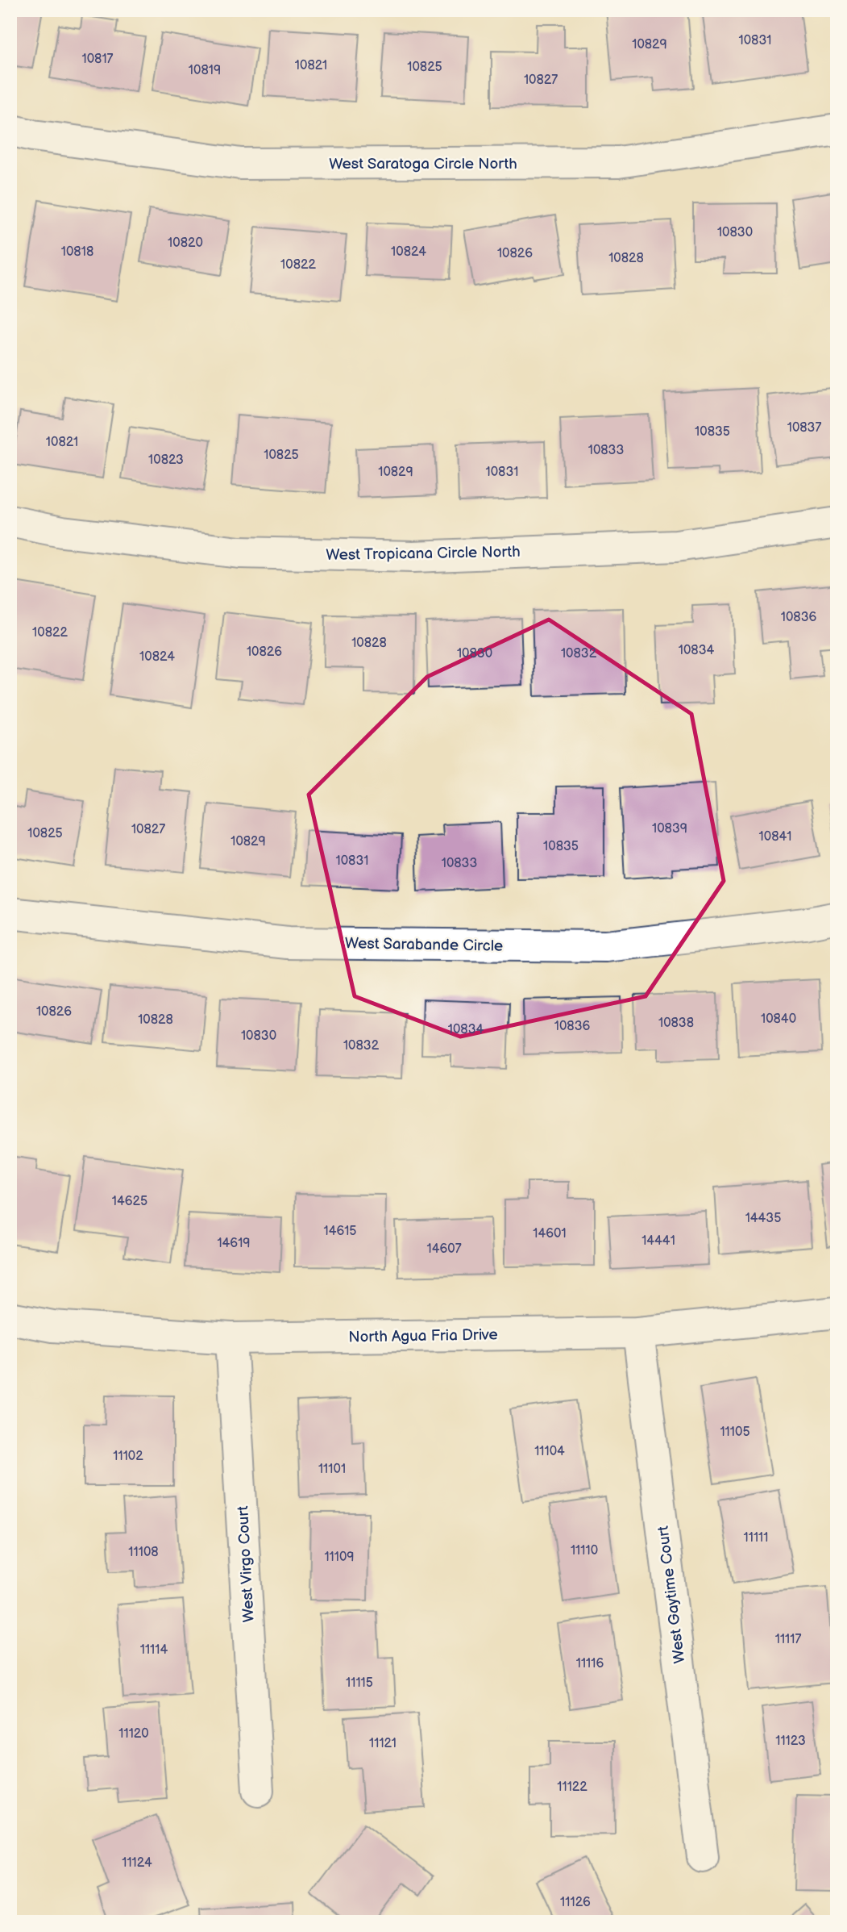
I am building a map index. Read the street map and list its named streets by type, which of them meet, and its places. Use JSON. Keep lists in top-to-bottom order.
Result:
{
  "streets": {
    "street": [
      "West Saratoga Circle North",
      "West Tropicana Circle North",
      "West Sarabande Circle",
      "North Agua Fria Drive",
      "West Virgo Court",
      "West Gaytime Court"
    ]
  },
  "crossings": [
    ["North Agua Fria Drive", "West Virgo Court"],
    ["North Agua Fria Drive", "West Gaytime Court"]
  ],
  "house_numbers": [
    "10831",
    "10829",
    "10817",
    "10821",
    "10825",
    "10819",
    "10827",
    "10830",
    "10820",
    "10818",
    "10824",
    "10826",
    "10828",
    "10822",
    "10837",
    "10835",
    "10821",
    "10833",
    "10825",
    "10823",
    "10829",
    "10831",
    "10836",
    "10822",
    "10828",
    "10834",
    "10826",
    "10830",
    "10832",
    "10824",
    "10839",
    "10827",
    "10825",
    "10841",
    "10829",
    "10835",
    "10831",
    "10833",
    "10826",
    "10840",
    "10828",
    "10838",
    "10836",
    "10834",
    "10830",
    "10832",
    "14625",
    "14435",
    "14615",
    "14601",
    "14441",
    "14619",
    "14607",
    "11105",
    "11104",
    "11102",
    "11101",
    "11111",
    "11110",
    "11108",
    "11109",
    "11117",
    "11114",
    "11116",
    "11115",
    "11120",
    "11123",
    "11121",
    "11122",
    "11124",
    "11126"
  ]
}
